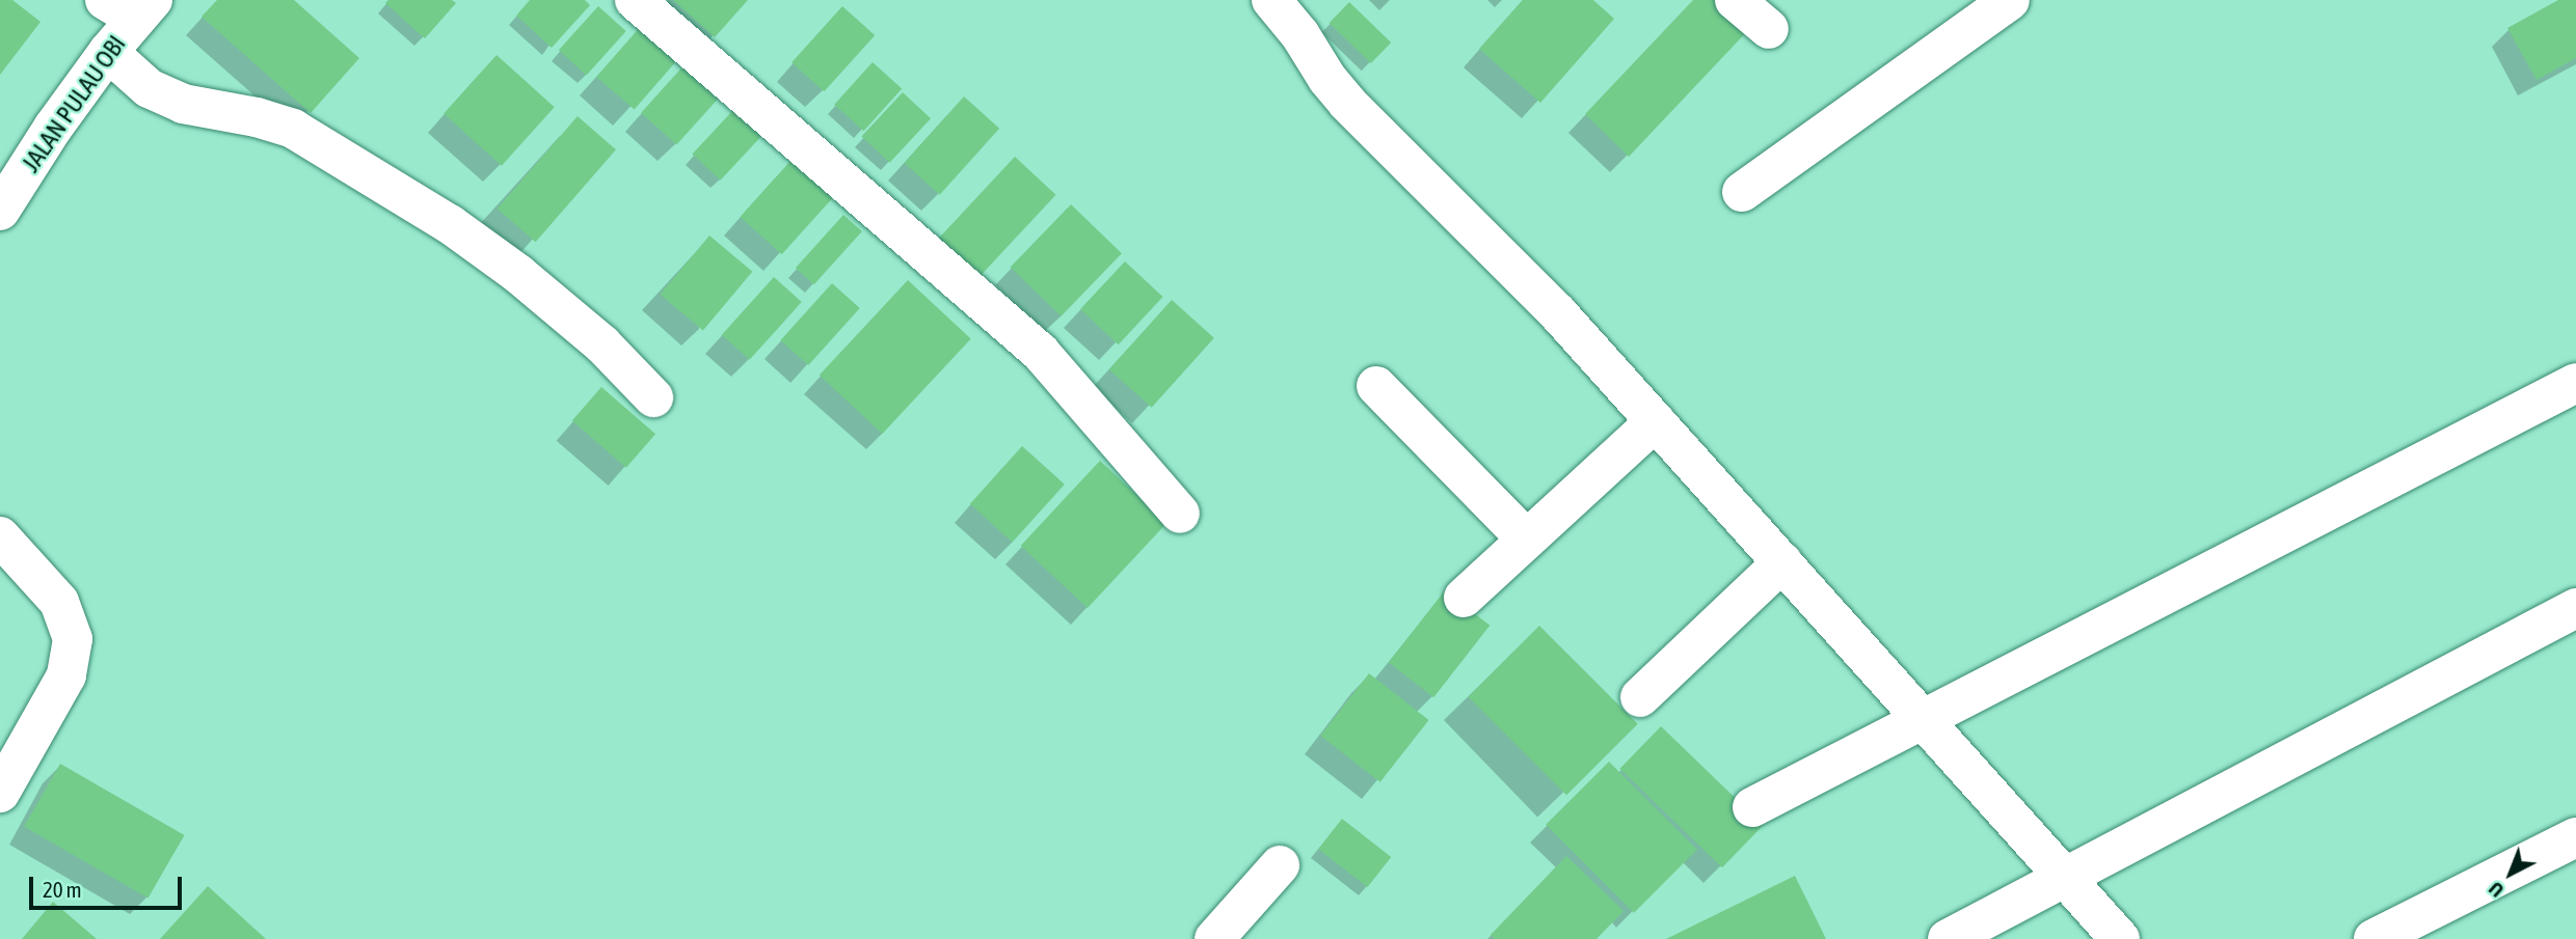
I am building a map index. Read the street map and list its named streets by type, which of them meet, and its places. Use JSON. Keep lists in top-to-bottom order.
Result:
{
  "streets": {
    "street": ["JALAN PULAU OBI"]
  },
  "scale_bar": "20 m",
  "north": "bottom left"
}
